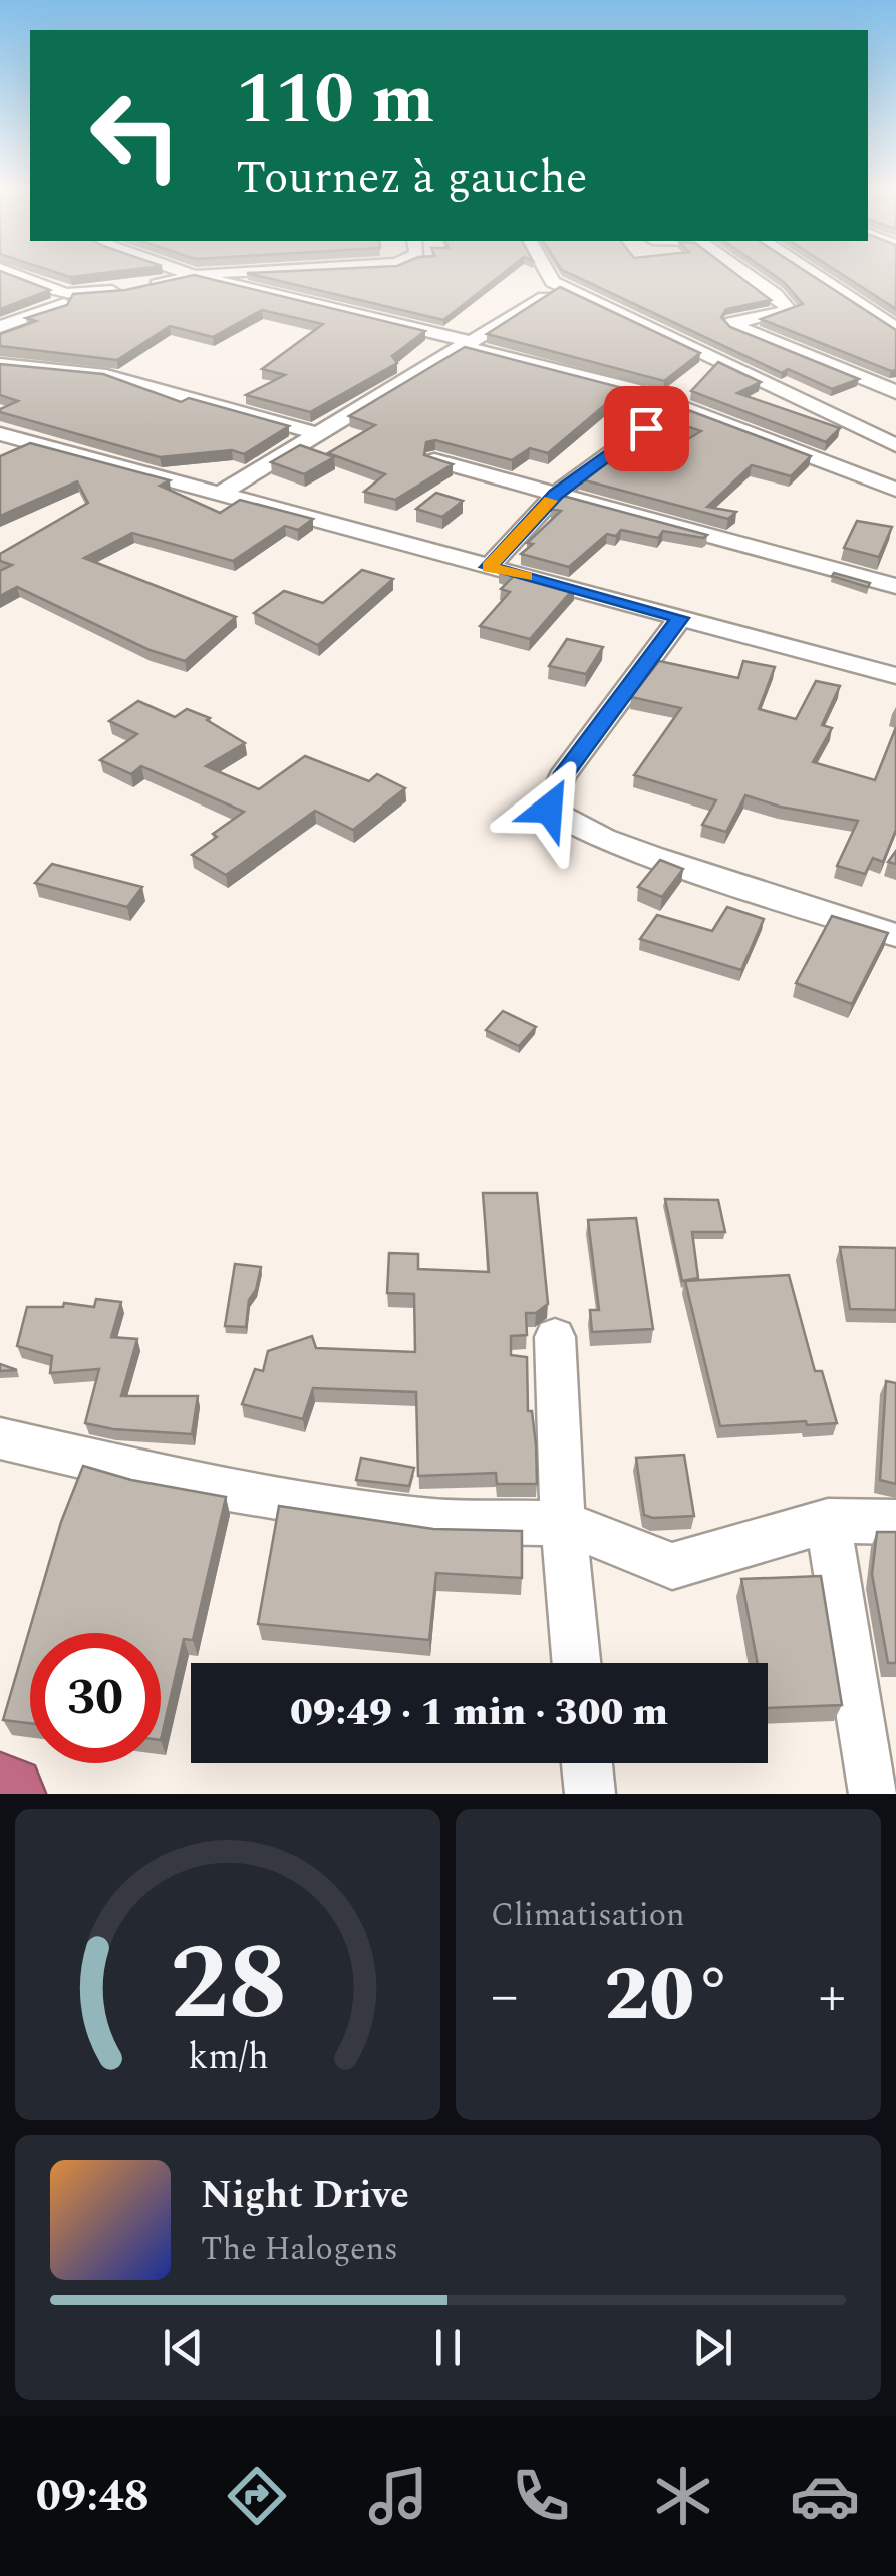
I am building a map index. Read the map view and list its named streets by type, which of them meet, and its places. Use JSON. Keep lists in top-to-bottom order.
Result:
{
  "page": {
    "turn": ["110 m", "Tournez à gauche"],
    "limit": "30",
    "trip": "09:49 · 1 min · 300 m",
    "tile": "Climatisation",
    "heat": ["−", "20°", "+"],
    "song": ["Night Drive", "The Halogens"],
    "tabs": "09:48",
    "gauge": ["28", "km/h"]
  }
}
